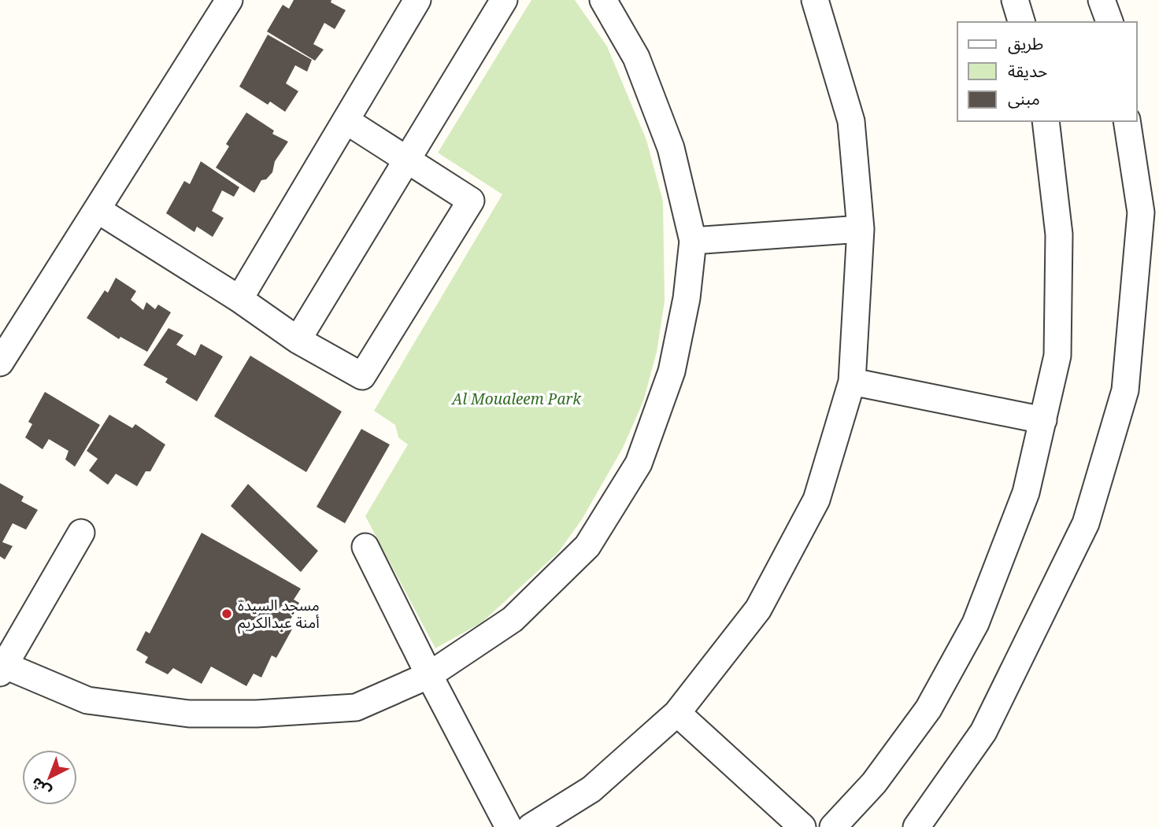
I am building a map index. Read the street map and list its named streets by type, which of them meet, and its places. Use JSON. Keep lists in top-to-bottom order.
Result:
{
  "parks": ["Al Moualeem Park"],
  "places": ["مسجد السيدة أمنة عبدالكريم"],
  "legend": ["طريق", "حديقة", "مبنى"],
  "north": "bottom left"
}
